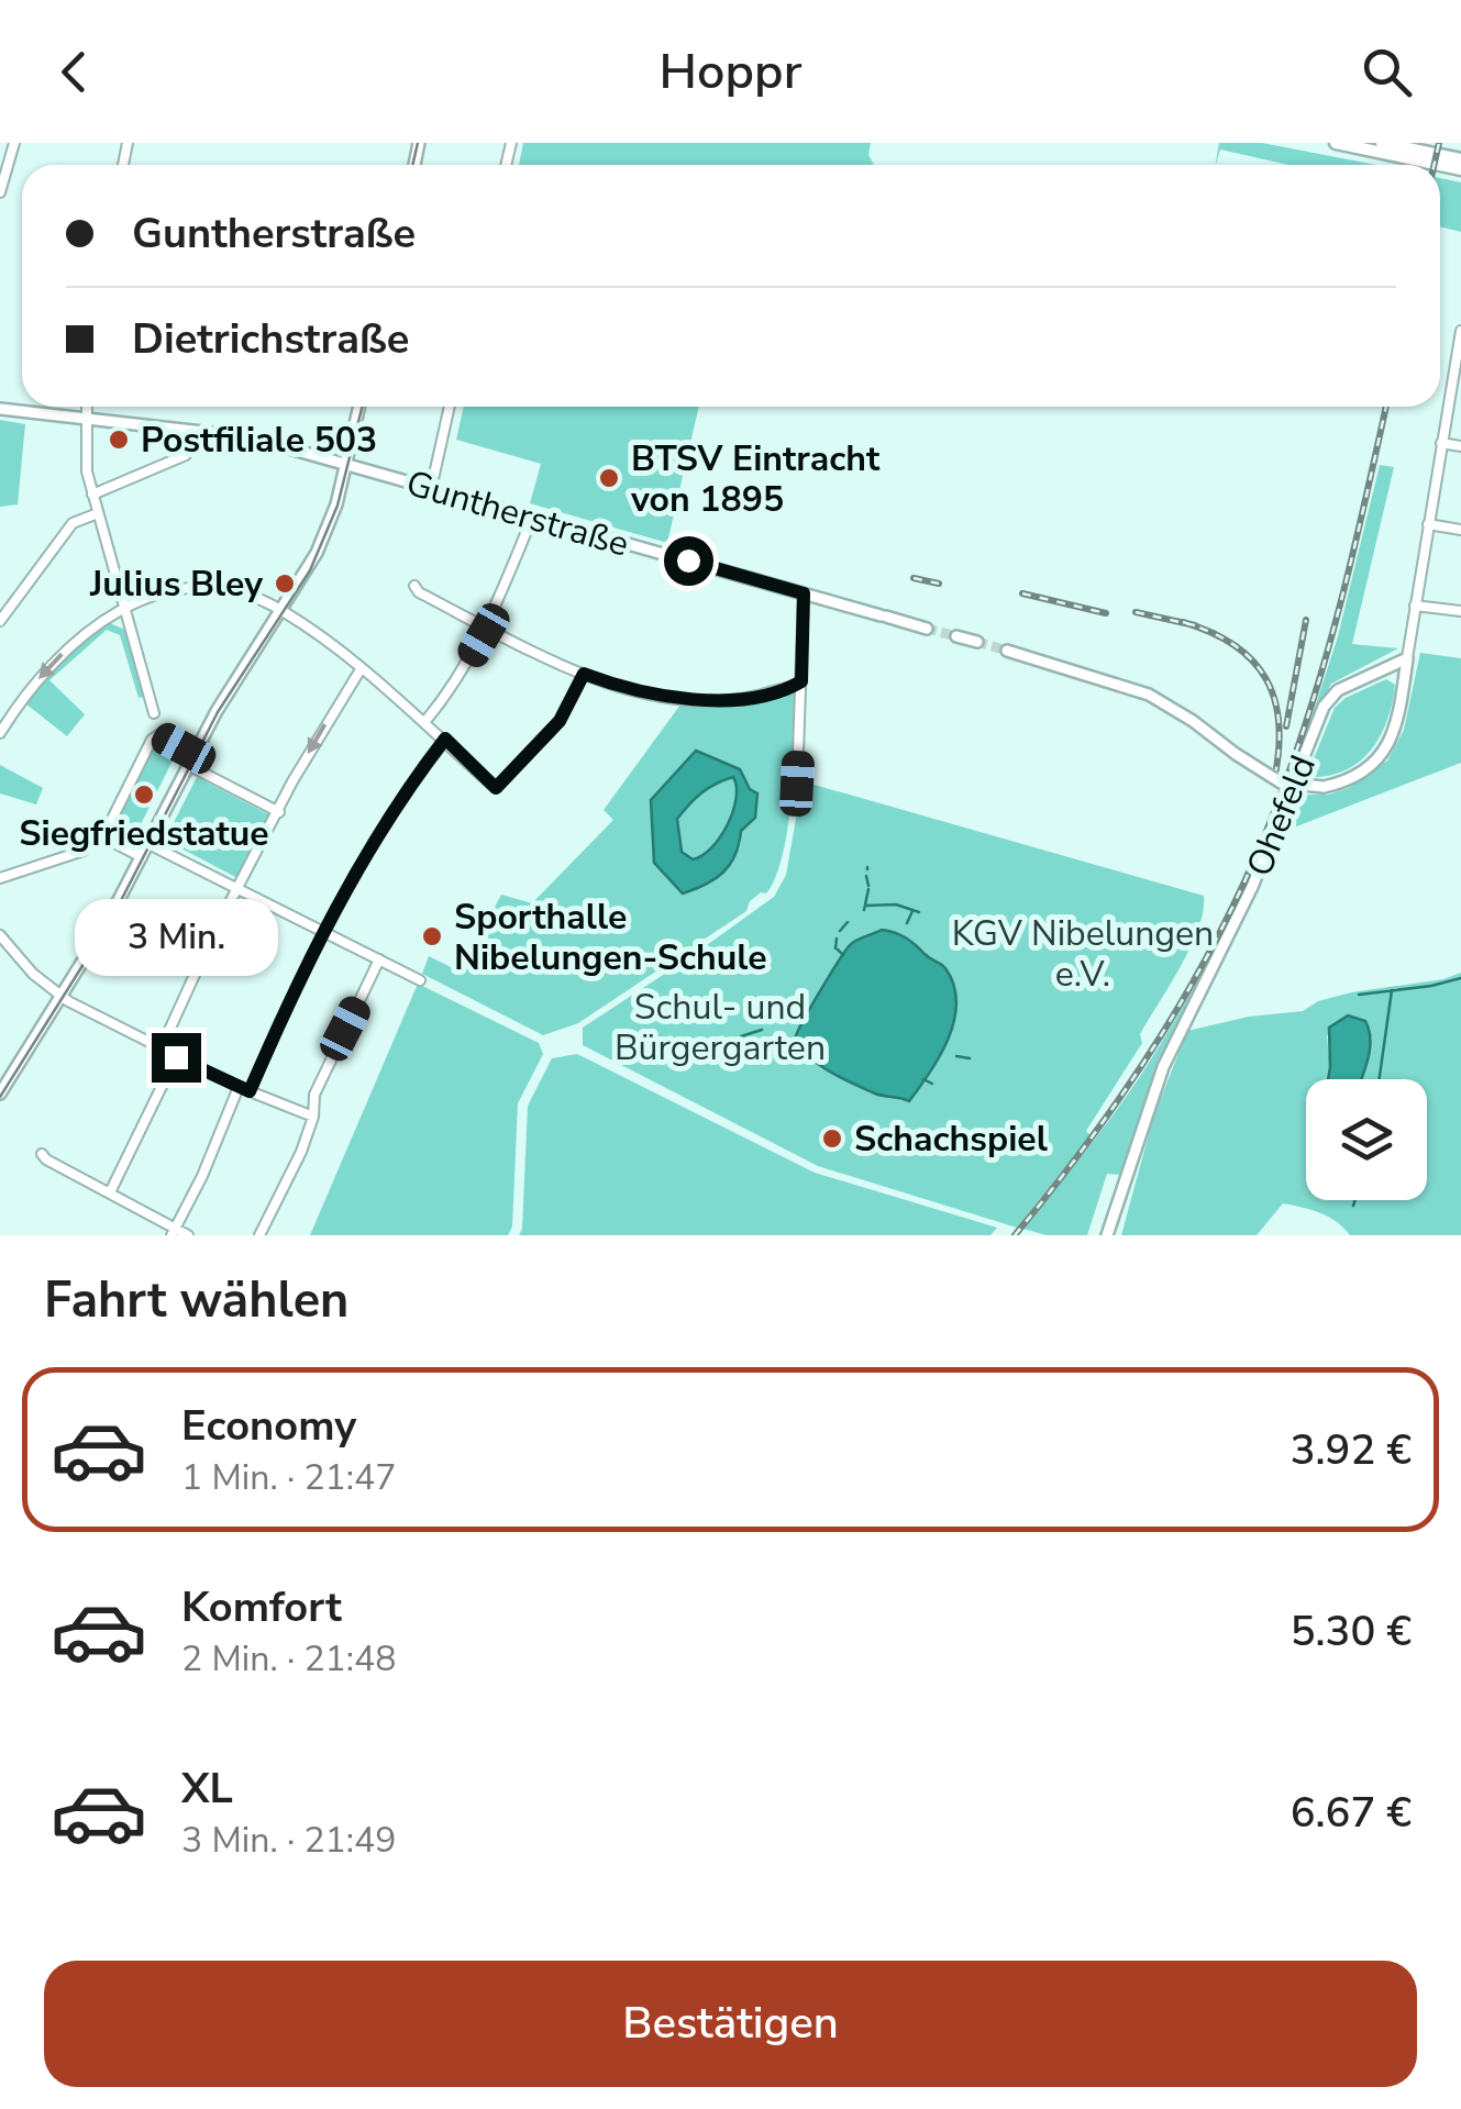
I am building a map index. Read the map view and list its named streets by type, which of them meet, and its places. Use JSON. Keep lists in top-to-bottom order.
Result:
{
  "streets": {
    "street": ["Guntherstraße", "Ohefeld"]
  },
  "parks": ["KGV Nibelungen e.V.", "Schul- und Bürgergarten"],
  "places": [
    "Postfiliale 503",
    "BTSV Eintracht von 1895",
    "Julius Bley",
    "Siegfriedstatue",
    "Sporthalle Nibelungen-Schule",
    "Schachspiel"
  ],
  "page": {
    "header": "Hoppr",
    "banner": ["Guntherstraße", "Dietrichstraße"],
    "bubble": "3 Min.",
    "heading": "Fahrt wählen",
    "list": [
      {
        "name": "Economy",
        "note": "1 Min. · 21:47",
        "value": "3.92 €"
      },
      {
        "name": "Komfort",
        "note": "2 Min. · 21:48",
        "value": "5.30 €"
      },
      {
        "name": "XL",
        "note": "3 Min. · 21:49",
        "value": "6.67 €"
      }
    ],
    "buttons": "Bestätigen"
  }
}
